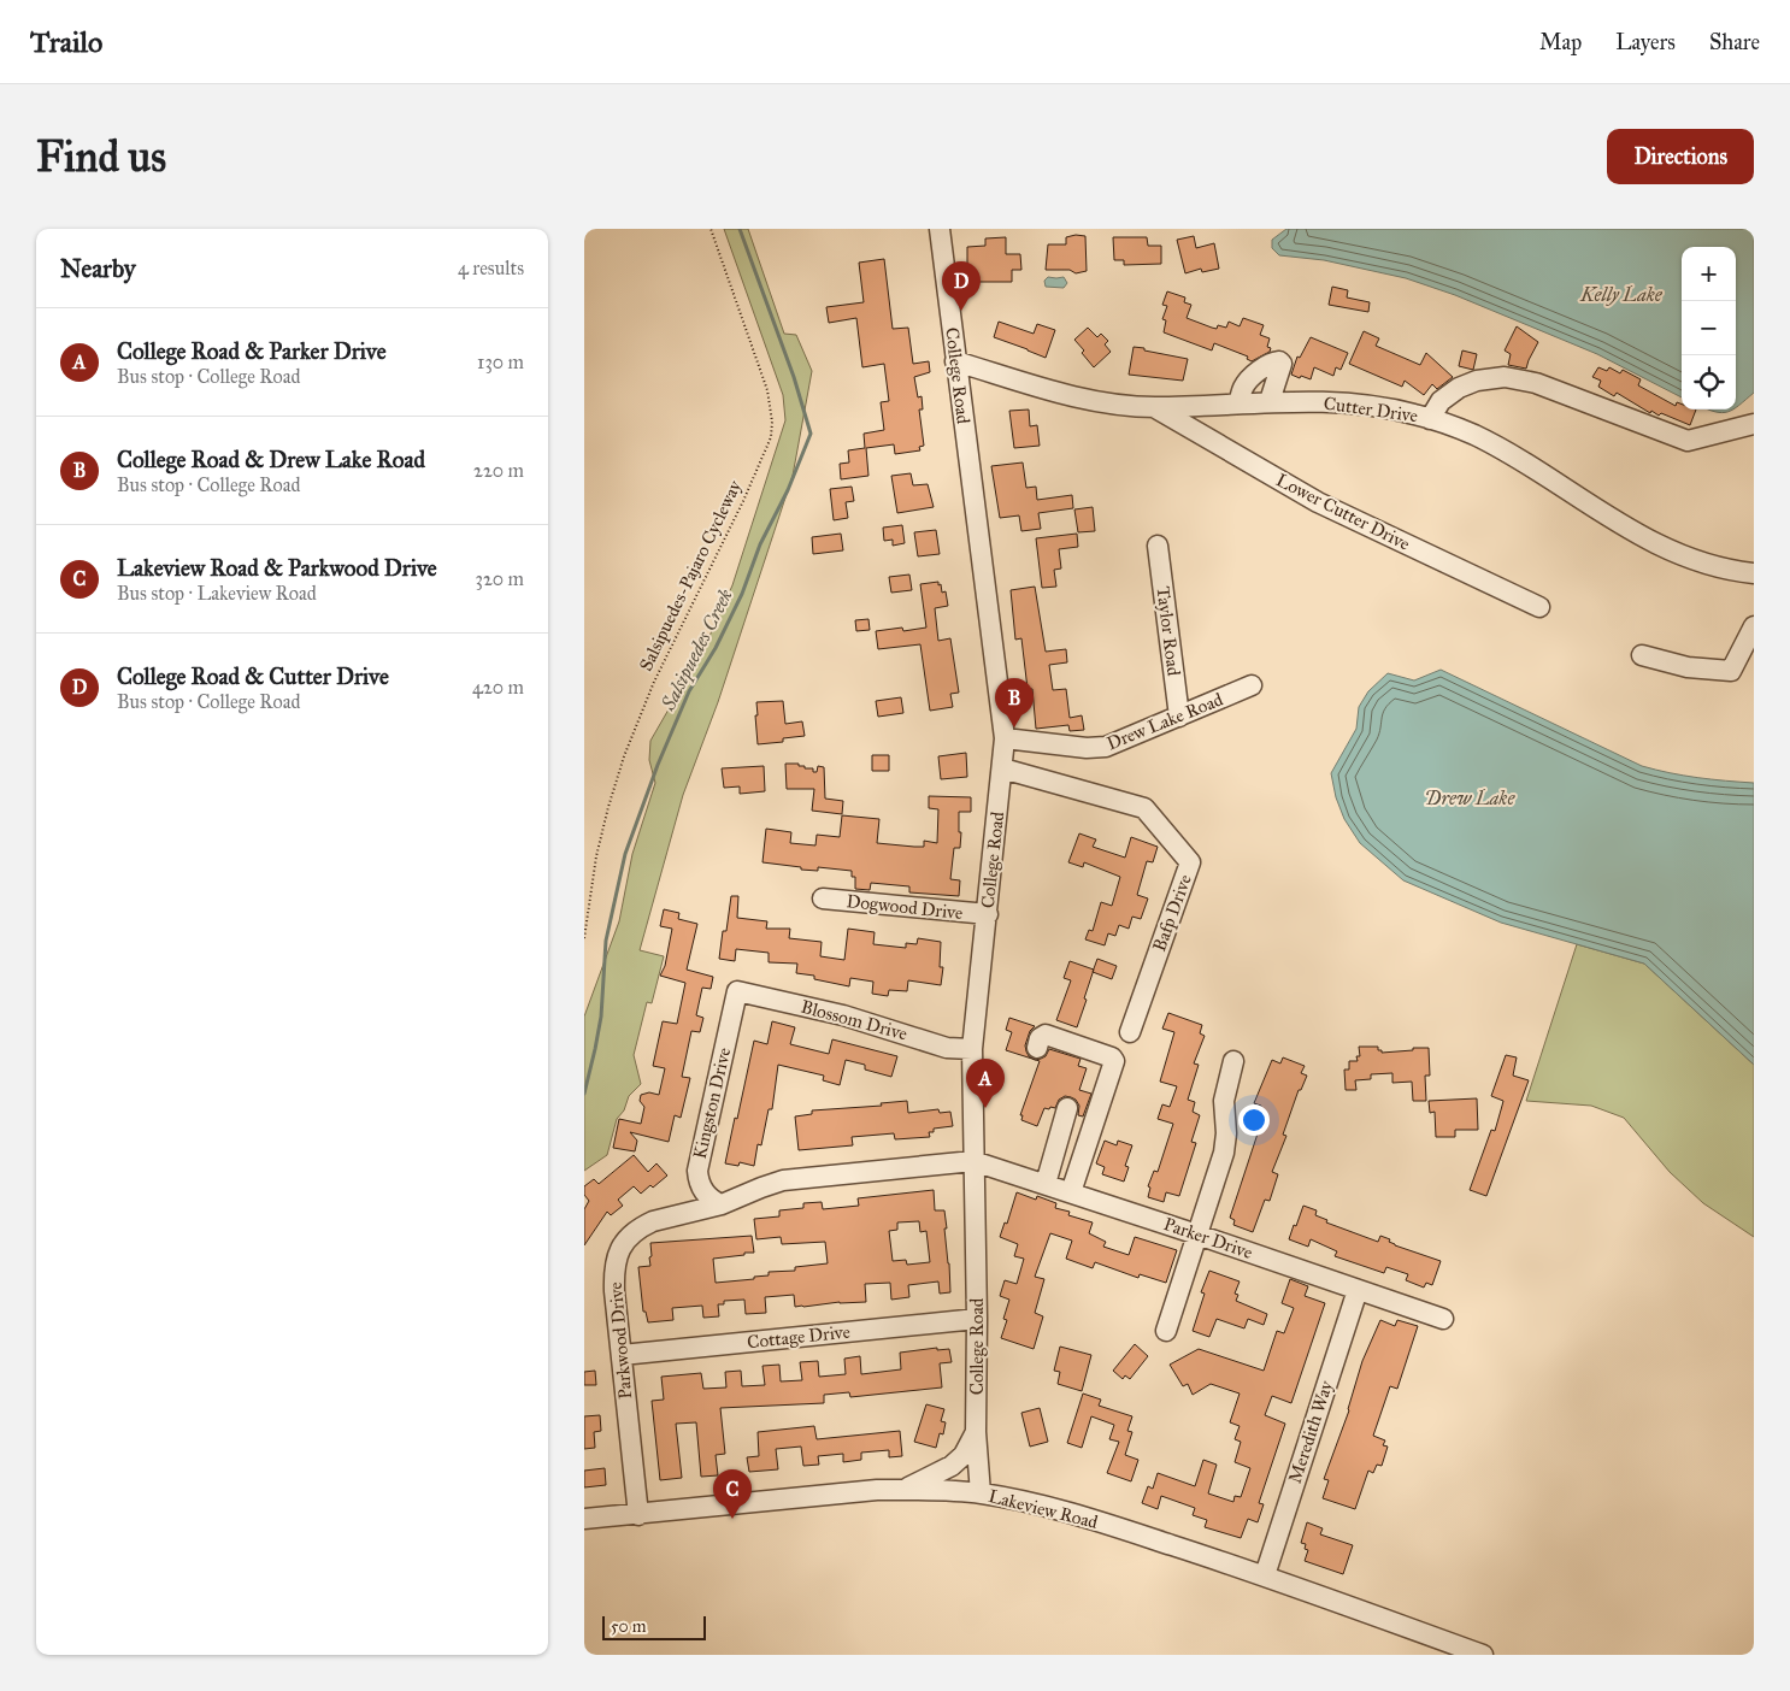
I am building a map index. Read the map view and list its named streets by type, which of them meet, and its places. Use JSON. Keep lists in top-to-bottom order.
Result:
{
  "streets": {
    "street": [
      "College Road",
      "Cutter Drive",
      "Lower Cutter Drive",
      "Taylor Road",
      "Drew Lake Road",
      "Dogwood Drive",
      "Bafp Drive",
      "Blossom Drive",
      "Kingston Drive",
      "Parker Drive",
      "Cottage Drive",
      "Parkwood Drive",
      "Meredith Way",
      "Lakeview Road"
    ],
    "path": ["Salsipuedes-Pajaro Cycleway"]
  },
  "crossings": [
    ["College Road", "Cutter Drive"],
    ["College Road", "Drew Lake Road"],
    ["College Road", "Dogwood Drive"],
    ["College Road", "Bafp Drive"],
    ["College Road", "Blossom Drive"],
    ["College Road", "Parker Drive"],
    ["College Road", "Cottage Drive"],
    ["College Road", "Parkwood Drive"],
    ["College Road", "Lakeview Road"],
    ["Cutter Drive", "Lower Cutter Drive"],
    ["Taylor Road", "Drew Lake Road"],
    ["Blossom Drive", "Kingston Drive"],
    ["Kingston Drive", "Parkwood Drive"],
    ["Parker Drive", "Parkwood Drive"],
    ["Parker Drive", "Meredith Way"],
    ["Cottage Drive", "Parkwood Drive"],
    ["Parkwood Drive", "Lakeview Road"],
    ["Meredith Way", "Lakeview Road"]
  ],
  "water": ["Kelly Lake", "Salsipuedes Creek", "Drew Lake"],
  "scale_bar": "50 m",
  "page": {
    "header": "Trailo",
    "nav": ["Map", "Layers", "Share"],
    "buttons": "Directions",
    "title": "Find us",
    "heading": ["Nearby", "4 results"],
    "map_buttons": ["+", "−"],
    "pins": [
      "D",
      "B",
      "A",
      "C"
    ],
    "list": [
      {
        "mark": "A",
        "name": "College Road & Parker Drive",
        "note": "Bus stop · College Road",
        "value": "130 m"
      },
      {
        "mark": "B",
        "name": "College Road & Drew Lake Road",
        "note": "Bus stop · College Road",
        "value": "220 m"
      },
      {
        "mark": "C",
        "name": "Lakeview Road & Parkwood Drive",
        "note": "Bus stop · Lakeview Road",
        "value": "320 m"
      },
      {
        "mark": "D",
        "name": "College Road & Cutter Drive",
        "note": "Bus stop · College Road",
        "value": "420 m"
      }
    ],
    "scale": "50 m"
  }
}
